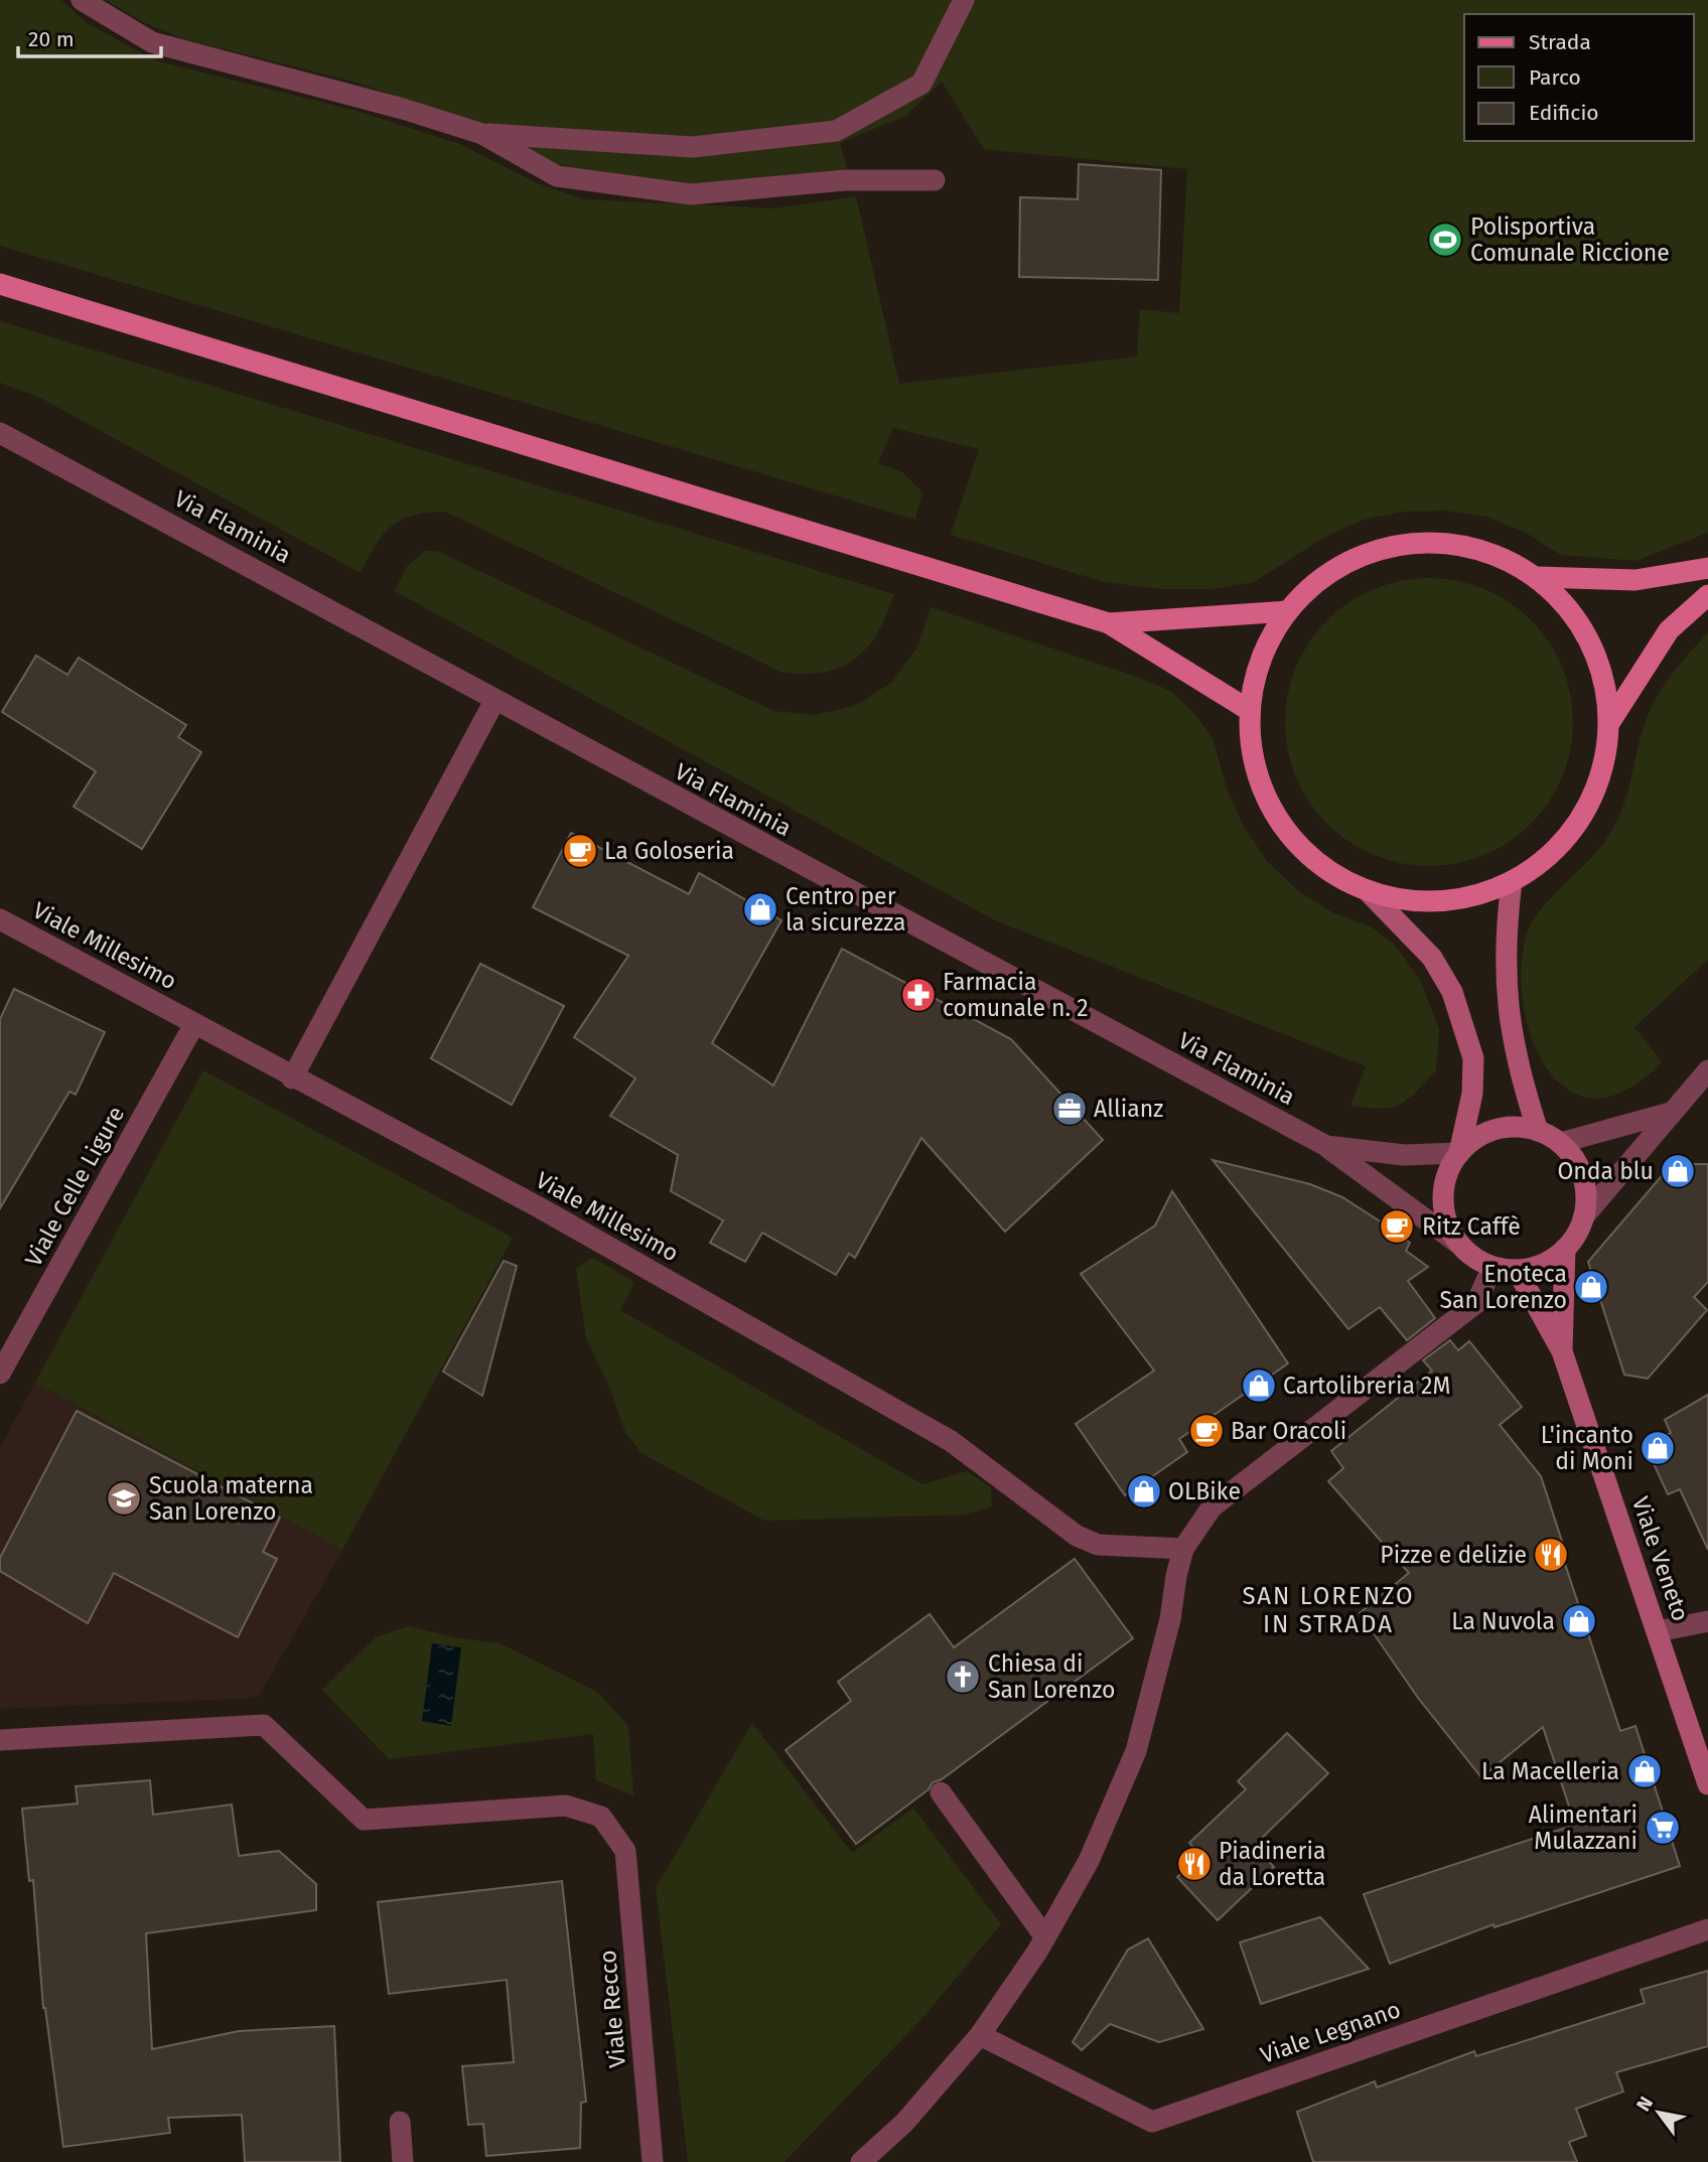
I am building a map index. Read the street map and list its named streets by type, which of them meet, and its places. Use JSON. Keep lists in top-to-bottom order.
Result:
{
  "streets": {
    "main road": ["Viale Veneto"],
    "street": [
      "Via Flaminia",
      "Viale Millesimo",
      "Viale Celle Ligure",
      "Viale Recco",
      "Viale Legnano"
    ]
  },
  "crossings": [
    ["Via Flaminia", "Viale Veneto"],
    ["Viale Millesimo", "Viale Celle Ligure"]
  ],
  "districts": ["SAN LORENZO IN STRADA"],
  "places": {
    "sports": ["Polisportiva Comunale Riccione"],
    "cafe": ["La Goloseria", "Ritz Caffè", "Bar Oracoli"],
    "shop": [
      "Centro per la sicurezza",
      "Onda blu",
      "Enoteca San Lorenzo",
      "Cartolibreria 2M",
      "L'incanto di Moni",
      "OLBike",
      "La Nuvola",
      "La Macelleria"
    ],
    "pharmacy": ["Farmacia comunale n. 2"],
    "office": ["Allianz"],
    "school or university": ["Scuola materna San Lorenzo"],
    "restaurant": ["Pizze e delizie", "Piadineria da Loretta"],
    "church": ["Chiesa di San Lorenzo"],
    "supermarket": ["Alimentari Mulazzani"]
  },
  "legend": ["Strada", "Parco", "Edificio"],
  "scale_bar": "20 m",
  "north": "top left"
}
